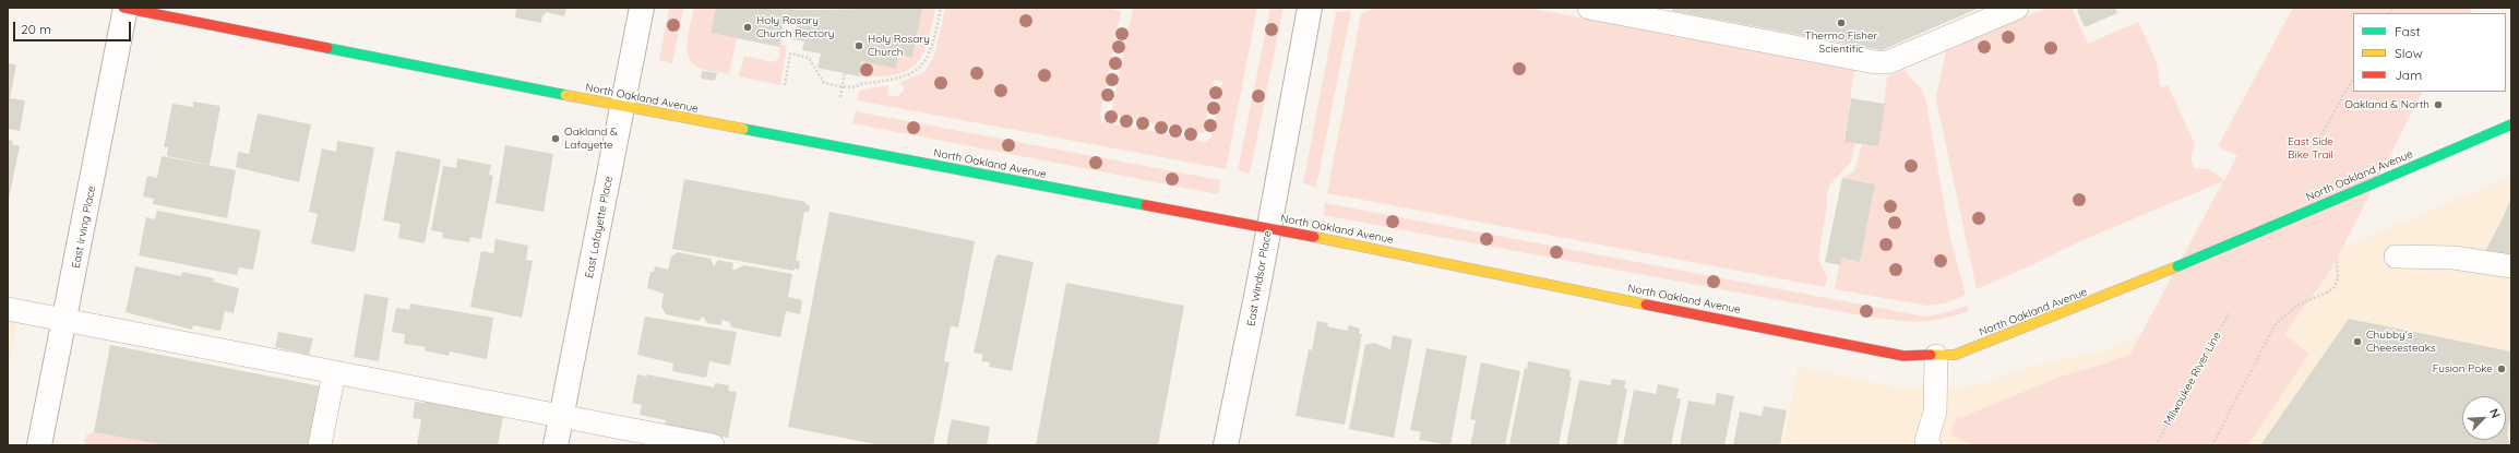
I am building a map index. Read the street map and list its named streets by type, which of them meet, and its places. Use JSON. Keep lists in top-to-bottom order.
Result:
{
  "streets": {
    "street": [
      "North Oakland Avenue",
      "East Irving Place",
      "East Lafayette Place",
      "East Windsor Place"
    ],
    "path": ["Milwaukee River Line"]
  },
  "crossings": [
    ["North Oakland Avenue", "East Irving Place"],
    ["North Oakland Avenue", "East Lafayette Place"],
    ["North Oakland Avenue", "East Windsor Place"]
  ],
  "parks": ["East Side Bike Trail"],
  "places": [
    "Thermo Fisher Scientific",
    "Holy Rosary Church Rectory",
    "Holy Rosary Church",
    "Oakland & North",
    "Oakland & Lafayette",
    "Chubby's Cheesesteaks",
    "Fusion Poke"
  ],
  "legend": ["Fast", "Slow", "Jam"],
  "scale_bar": "20 m",
  "north": "top right"
}
